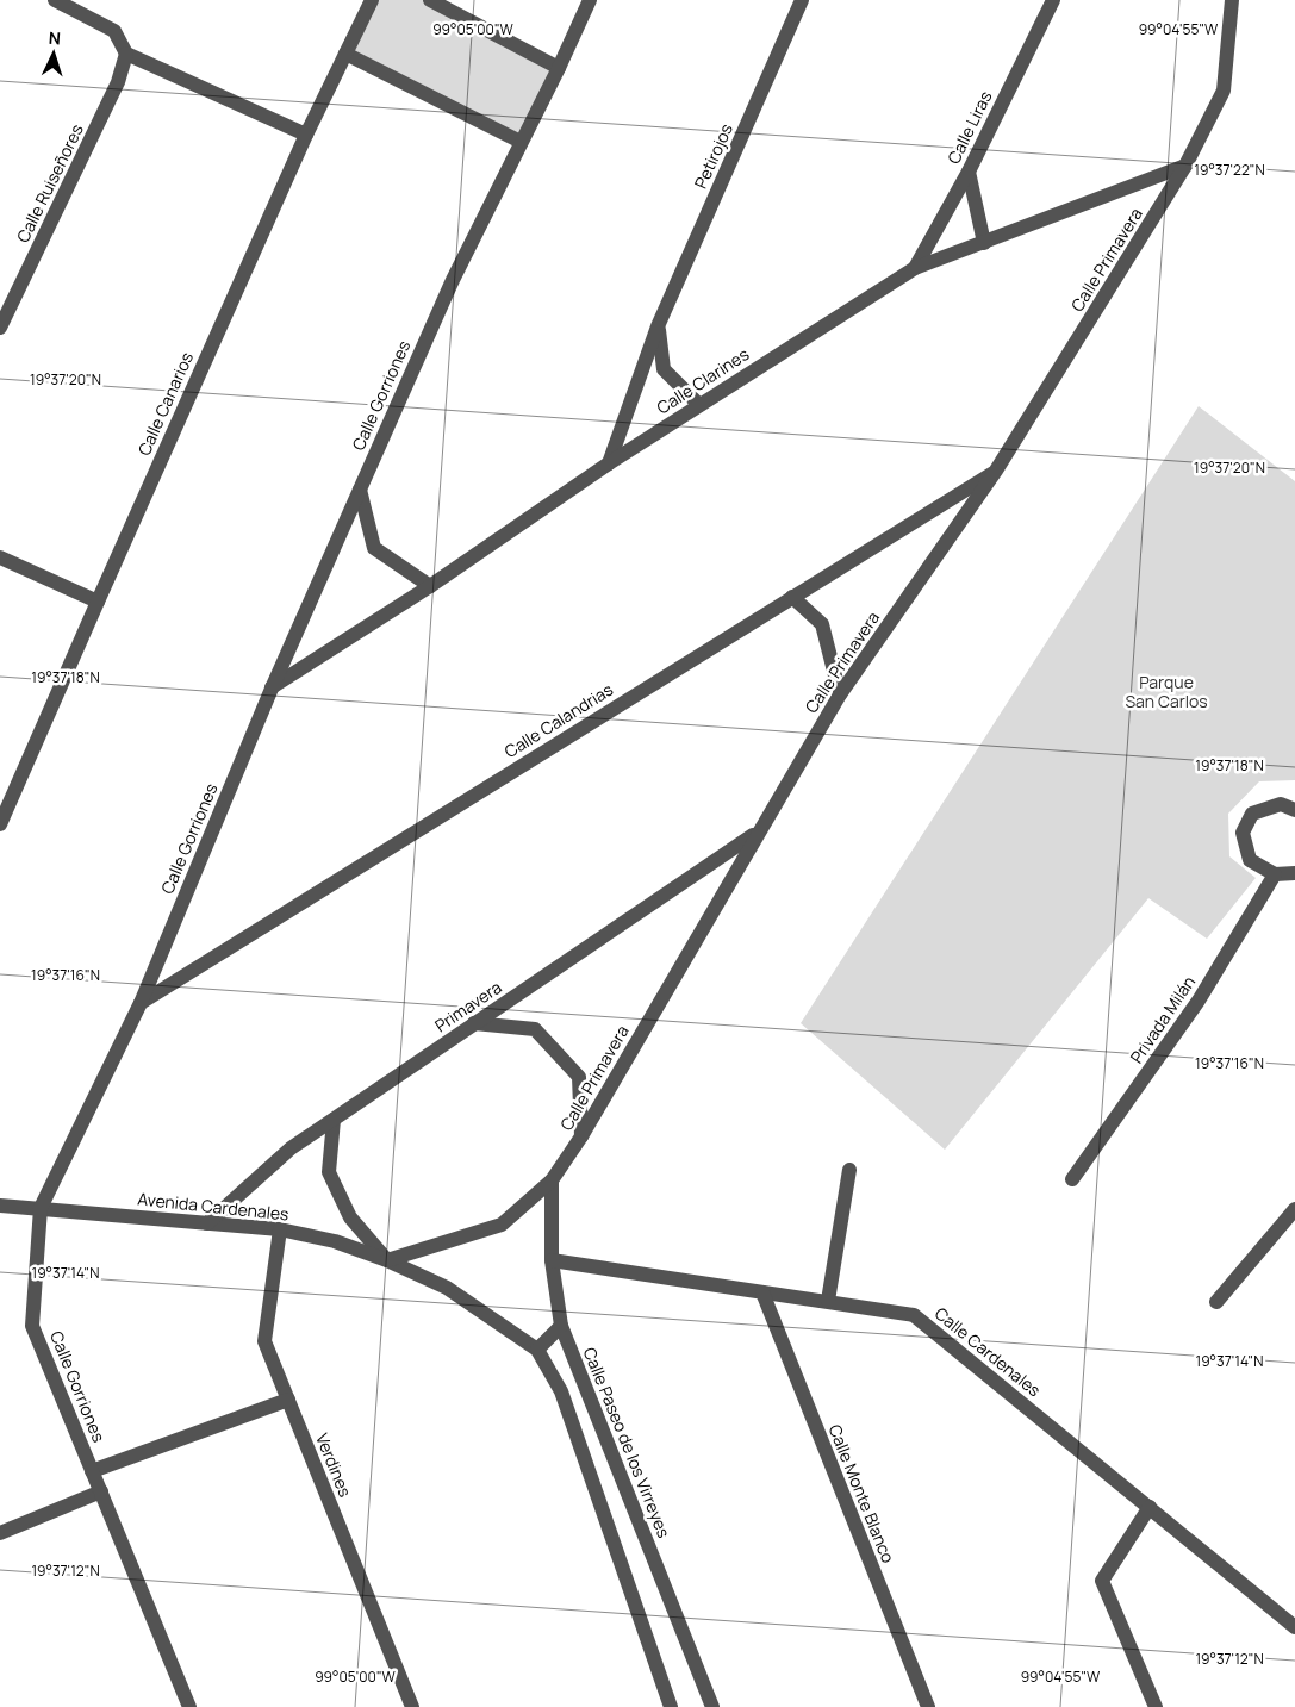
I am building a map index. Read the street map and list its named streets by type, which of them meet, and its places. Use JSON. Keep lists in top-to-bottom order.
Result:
{
  "streets": {
    "street": [
      "Calle Liras",
      "Petirojos",
      "Calle Ruiseñores",
      "Calle Primavera",
      "Calle Clarines",
      "Calle Gorriones",
      "Calle Canarios",
      "Calle Calandrias",
      "Primavera",
      "Privada Milán",
      "Avenida Cardenales",
      "Calle Cardenales",
      "Calle Paseo de los Virreyes",
      "Verdines",
      "Calle Monte Blanco"
    ]
  },
  "crossings": [
    ["Calle Liras", "Calle Clarines"],
    ["Petirojos", "Calle Clarines"],
    ["Calle Primavera", "Calle Clarines"],
    ["Calle Primavera", "Calle Calandrias"],
    ["Calle Primavera", "Primavera"],
    ["Calle Primavera", "Avenida Cardenales"],
    ["Calle Primavera", "Calle Paseo de los Virreyes"],
    ["Calle Clarines", "Calle Gorriones"],
    ["Calle Gorriones", "Calle Calandrias"],
    ["Calle Gorriones", "Avenida Cardenales"],
    ["Primavera", "Avenida Cardenales"],
    ["Avenida Cardenales", "Verdines"],
    ["Calle Cardenales", "Calle Paseo de los Virreyes"],
    ["Calle Cardenales", "Calle Monte Blanco"]
  ],
  "parks": ["Parque San Carlos"],
  "north": "top",
  "coordinates": [
    "99°05'00\"W",
    "99°04'55\"W",
    "19°37'22\"N",
    "19°37'20\"N",
    "19°37'18\"N",
    "19°37'16\"N",
    "19°37'14\"N",
    "19°37'12\"N"
  ]
}
